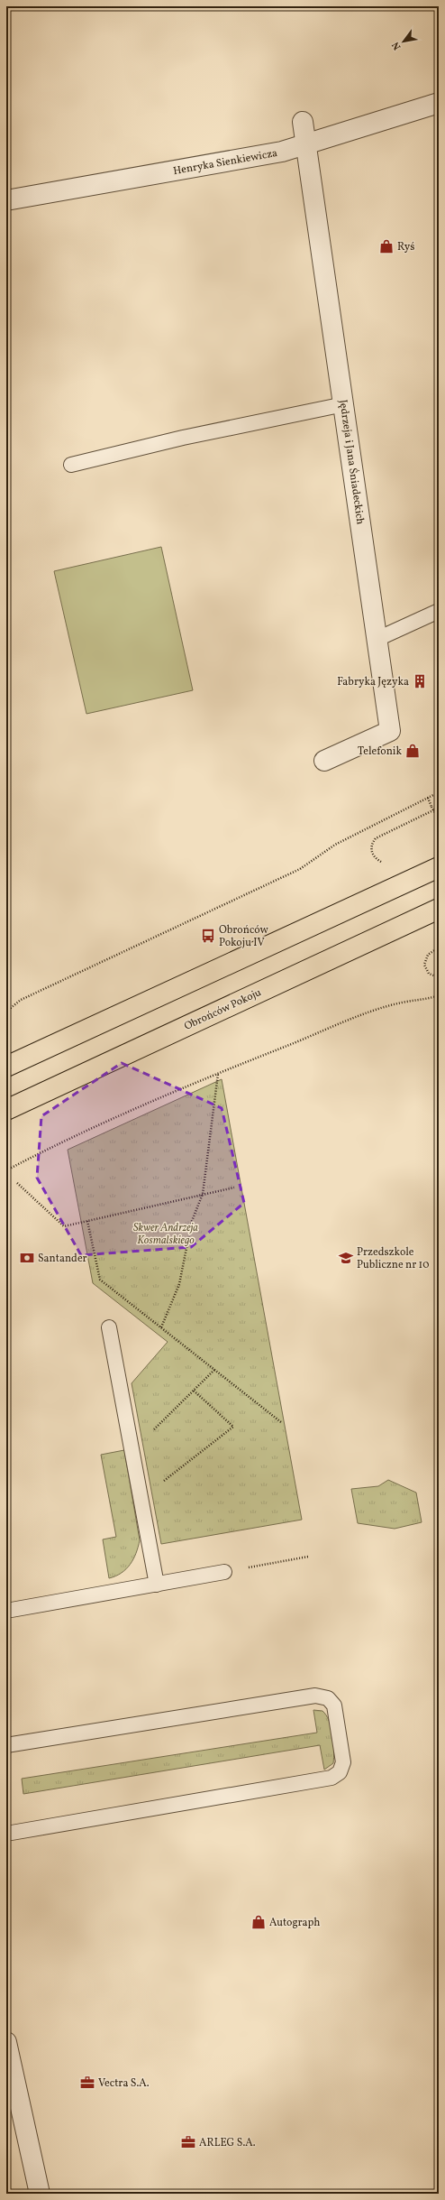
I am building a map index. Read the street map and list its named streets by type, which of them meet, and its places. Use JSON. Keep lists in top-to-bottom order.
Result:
{
  "streets": {
    "main road": ["Obrońców Pokoju"],
    "street": ["Henryka Sienkiewicza", "Jędrzeja i Jana Śniadeckich"]
  },
  "crossings": [
    ["Henryka Sienkiewicza", "Jędrzeja i Jana Śniadeckich"]
  ],
  "parks": ["Skwer Andrzeja Kosmalskiego"],
  "places": {
    "shop": ["Ryś", "Telefonik", "Autograph"],
    "building": ["Fabryka Języka"],
    "bus stop": ["Obrońców Pokoju IV"],
    "bank": ["Santander"],
    "school or university": ["Przedszkole Publiczne nr 10"],
    "office": ["Vectra S.A.", "ARLEG S.A."]
  },
  "north": "bottom left"
}
